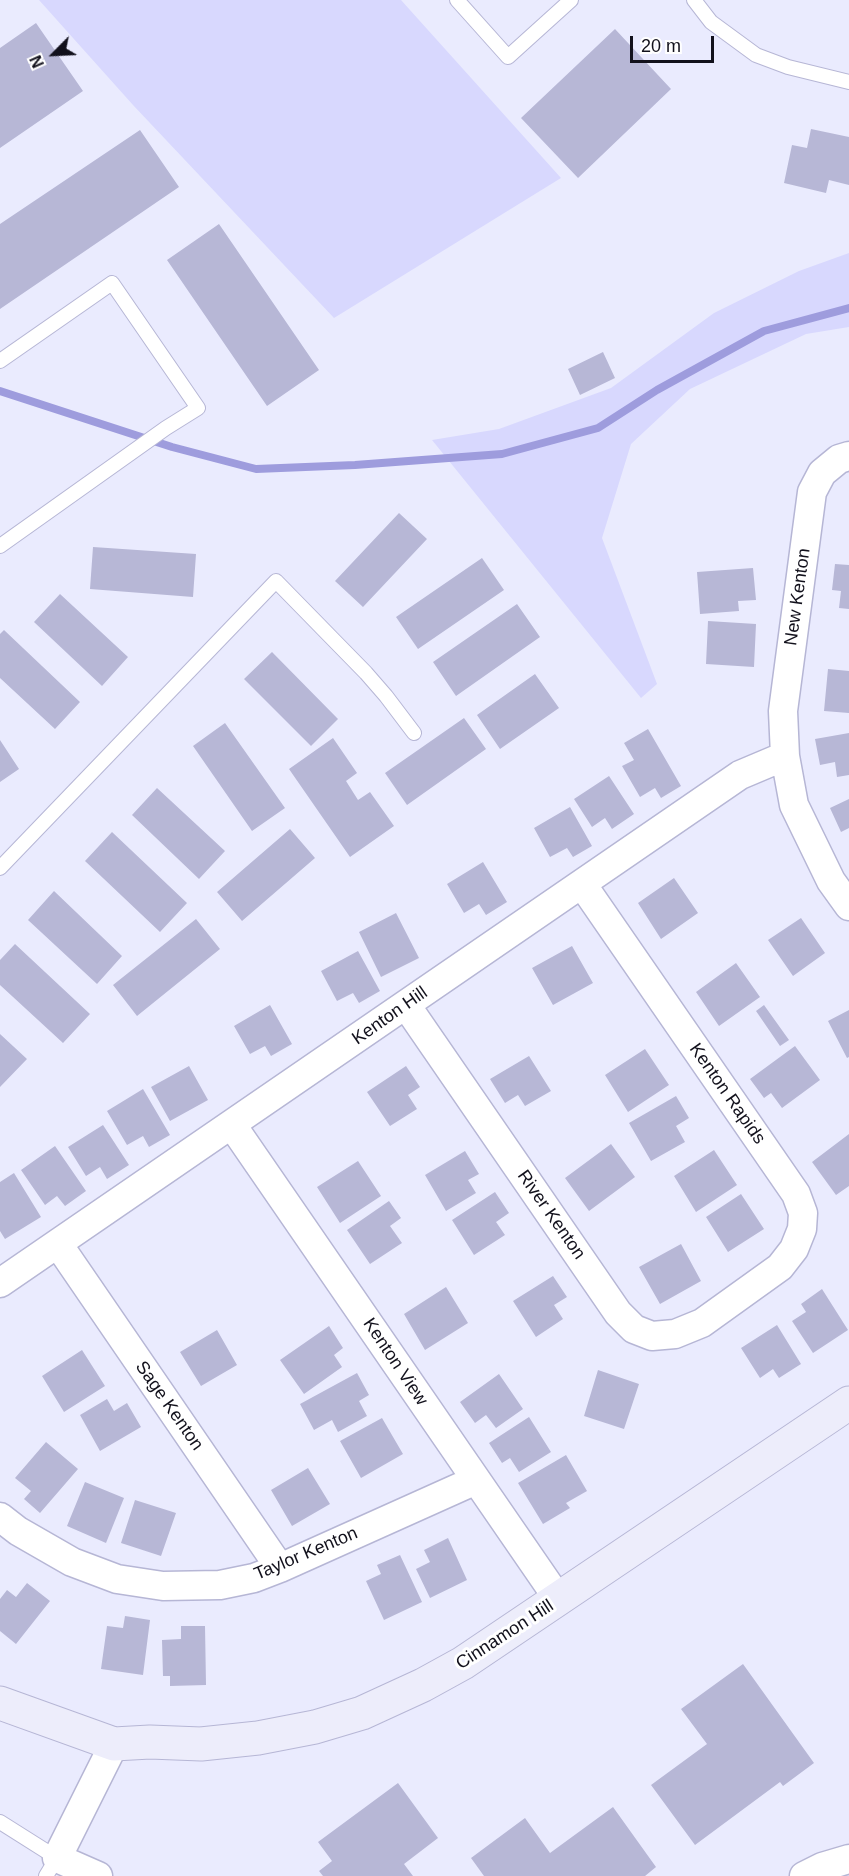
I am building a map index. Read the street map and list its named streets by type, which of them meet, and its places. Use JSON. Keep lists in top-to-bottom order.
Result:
{
  "streets": {
    "street": [
      "New Kenton",
      "Kenton Hill",
      "Kenton Rapids",
      "River Kenton",
      "Kenton View",
      "Sage Kenton",
      "Taylor Kenton",
      "Cinnamon Hill"
    ]
  },
  "crossings": [
    ["New Kenton", "Kenton Hill"],
    ["Kenton Hill", "Kenton Rapids"],
    ["Kenton Hill", "River Kenton"],
    ["Kenton Hill", "Kenton View"],
    ["Kenton Hill", "Sage Kenton"],
    ["Kenton Rapids", "River Kenton"],
    ["Kenton View", "Taylor Kenton"],
    ["Kenton View", "Cinnamon Hill"],
    ["Sage Kenton", "Taylor Kenton"]
  ],
  "scale_bar": "20 m",
  "north": "bottom left"
}
